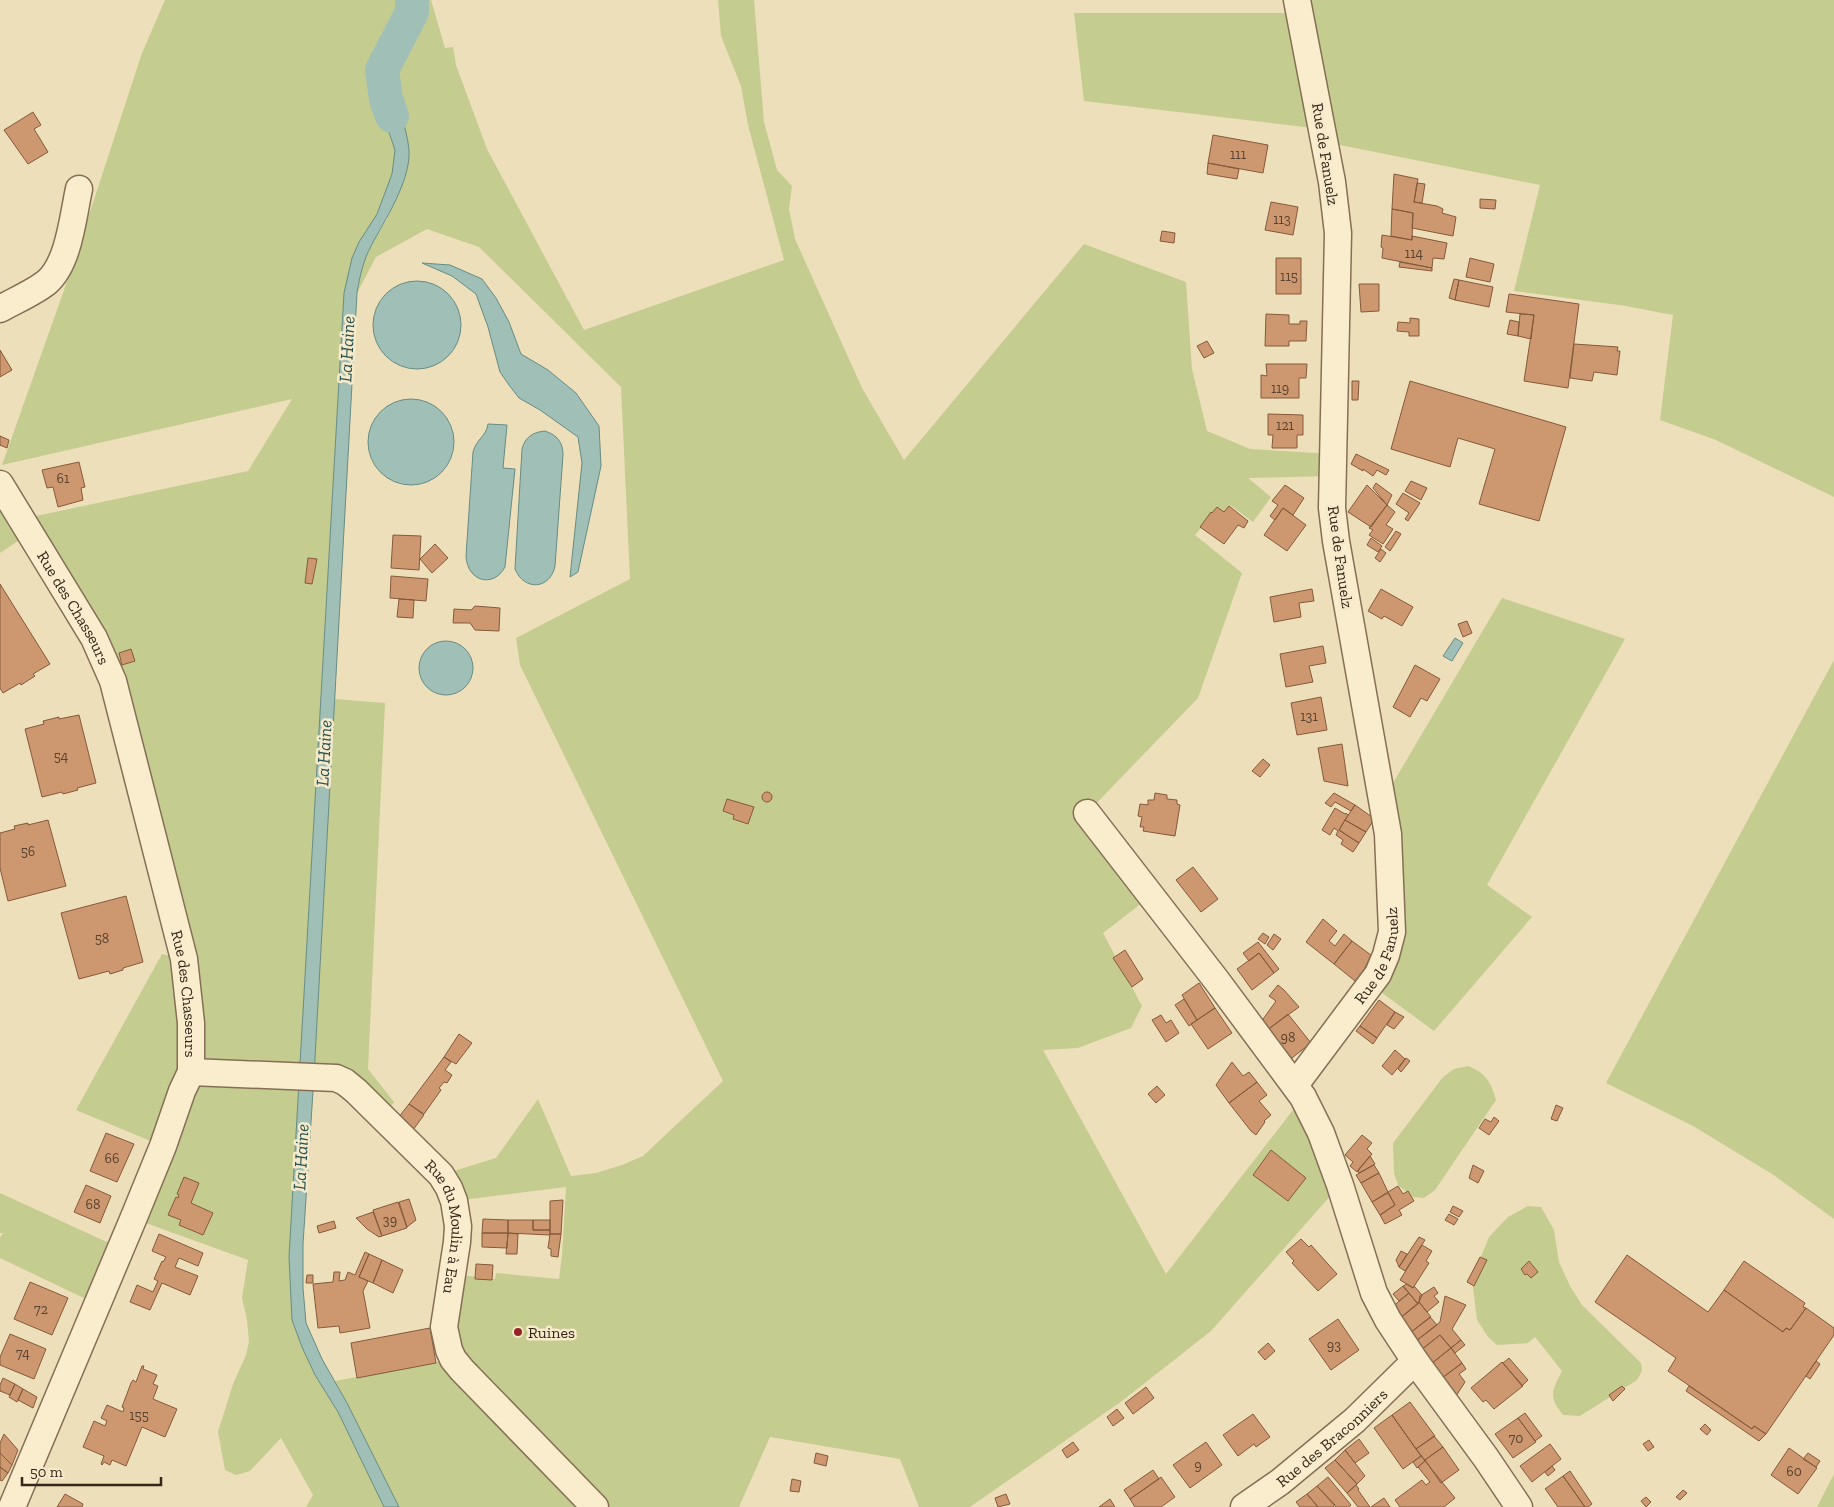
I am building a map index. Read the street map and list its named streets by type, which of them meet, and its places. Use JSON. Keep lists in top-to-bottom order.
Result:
{
  "streets": {
    "street": [
      "Rue de Fanuelz",
      "Rue des Chasseurs",
      "Rue du Moulin à Eau",
      "Rue des Braconniers"
    ]
  },
  "crossings": [
    ["Rue des Chasseurs", "Rue du Moulin à Eau"]
  ],
  "water": ["La Haine"],
  "places": ["Ruines"],
  "house_numbers": [
    "111",
    "113",
    "114",
    "115",
    "119",
    "121",
    "61",
    "131",
    "54",
    "56",
    "58",
    "98",
    "66",
    "68",
    "39",
    "72",
    "93",
    "74",
    "155",
    "70",
    "9",
    "60"
  ],
  "scale_bar": "50 m"
}
